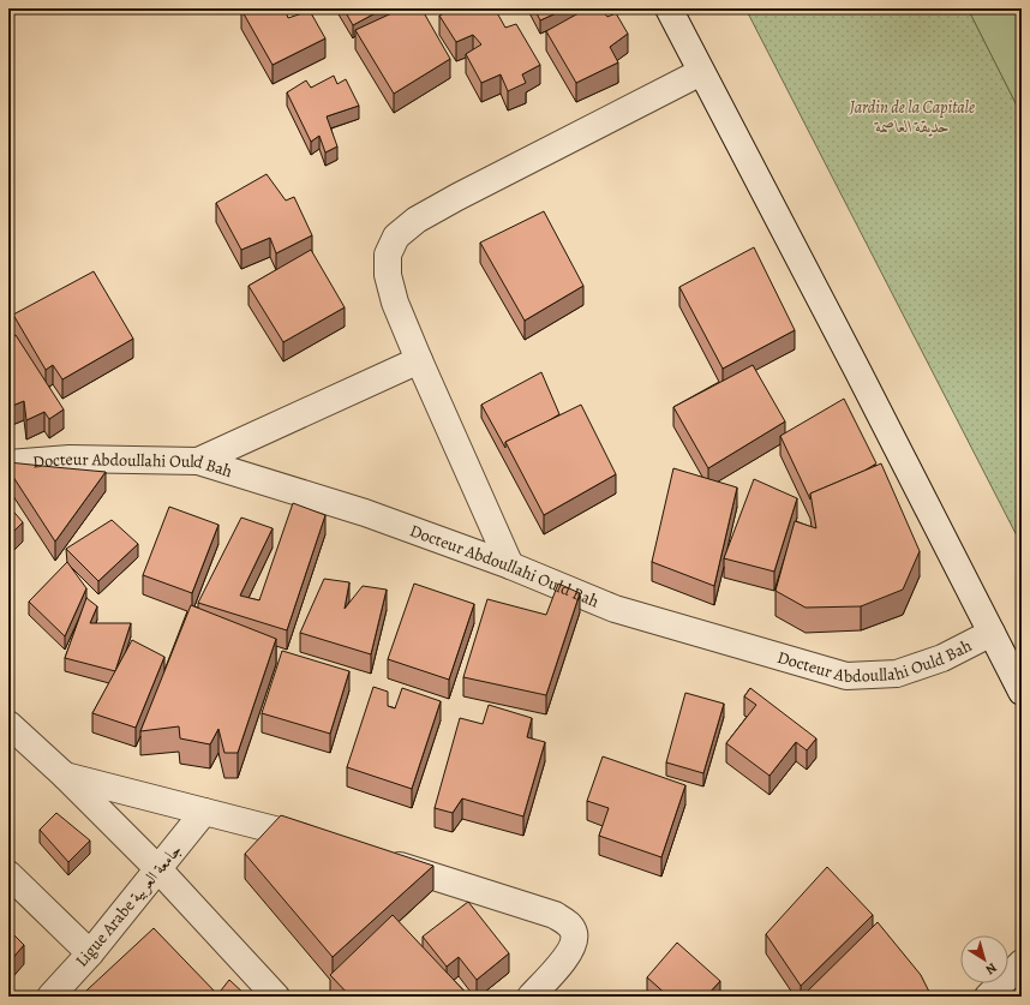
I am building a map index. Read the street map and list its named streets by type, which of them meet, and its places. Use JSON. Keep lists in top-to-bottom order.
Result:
{
  "streets": {
    "street": ["Docteur Abdoullahi Ould Bah", "Ligue Arabe جامعة العربية"]
  },
  "parks": ["Jardin de la Capitale حديقة العاصمة"],
  "north": "bottom right"
}
